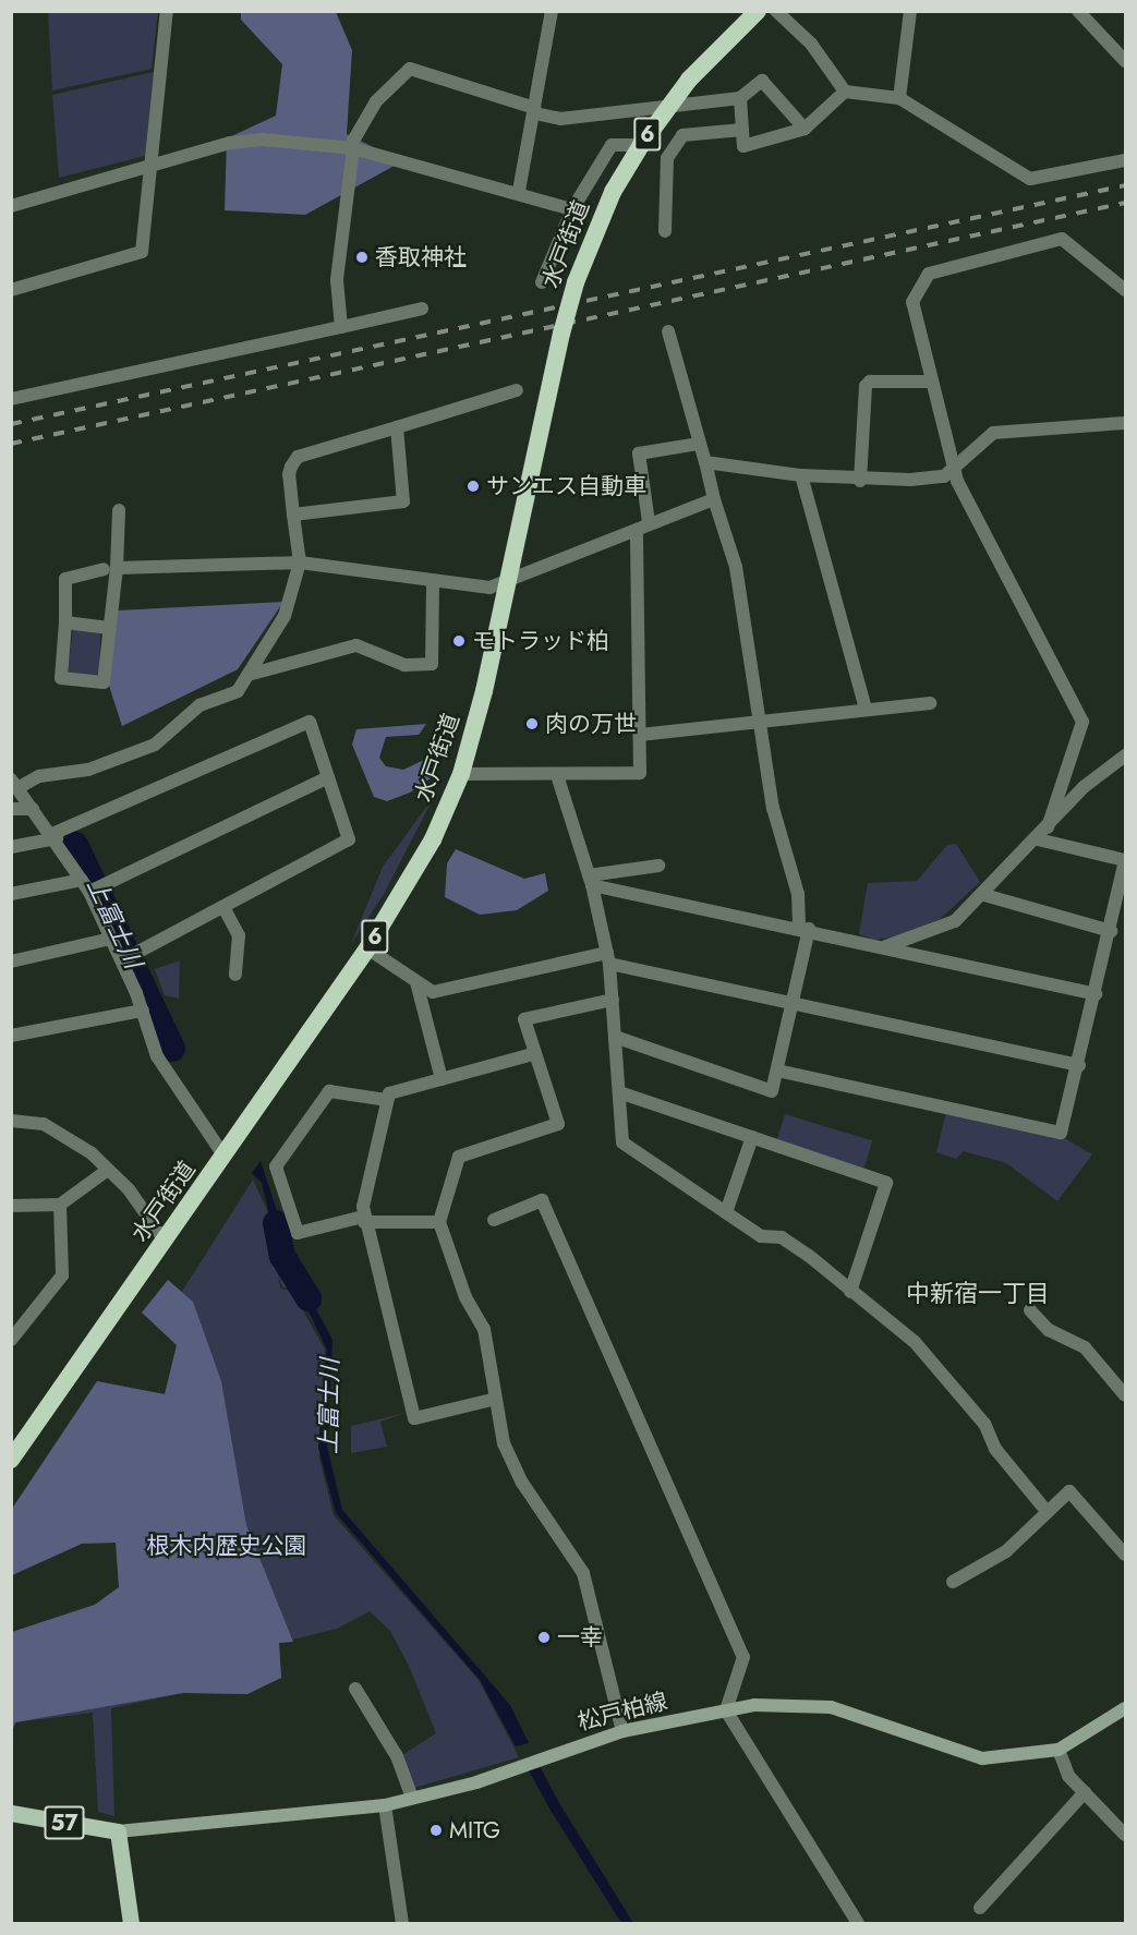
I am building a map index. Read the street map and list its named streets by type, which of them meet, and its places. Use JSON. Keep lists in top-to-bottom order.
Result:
{
  "streets": {
    "highway": ["6", "水戸街道"],
    "main road": ["松戸柏線", "57"]
  },
  "crossings": [
    ["松戸柏線", "57"]
  ],
  "districts": ["中新宿一丁目"],
  "water": ["上富士川"],
  "parks": ["根木内歴史公園"],
  "places": [
    "香取神社",
    "サンエス自動車",
    "モトラッド柏",
    "肉の万世",
    "一幸",
    "MITG"
  ]
}
